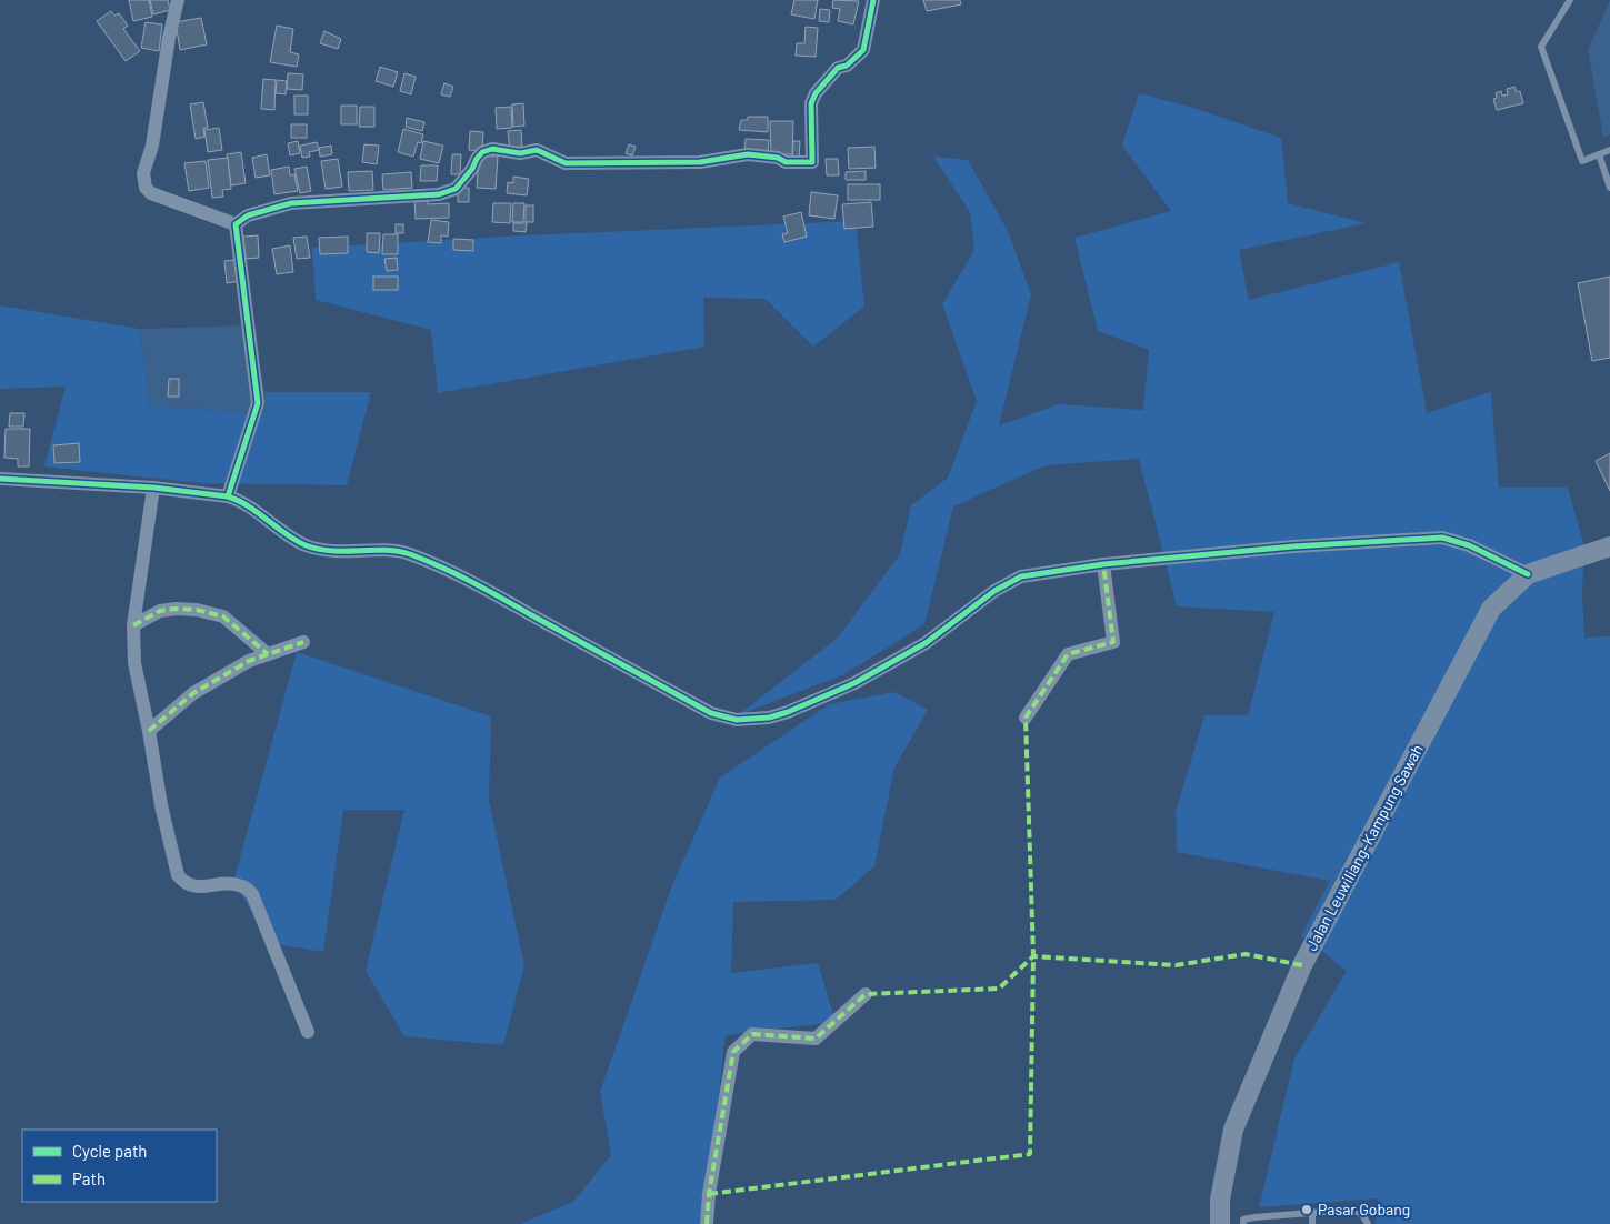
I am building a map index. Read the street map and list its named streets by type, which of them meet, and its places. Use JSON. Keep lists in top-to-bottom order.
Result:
{
  "streets": {
    "main road": ["Jalan Leuwiliang–Kampung Sawah"]
  },
  "places": ["Pasar Gobang"],
  "legend": ["Cycle path", "Path"]
}
